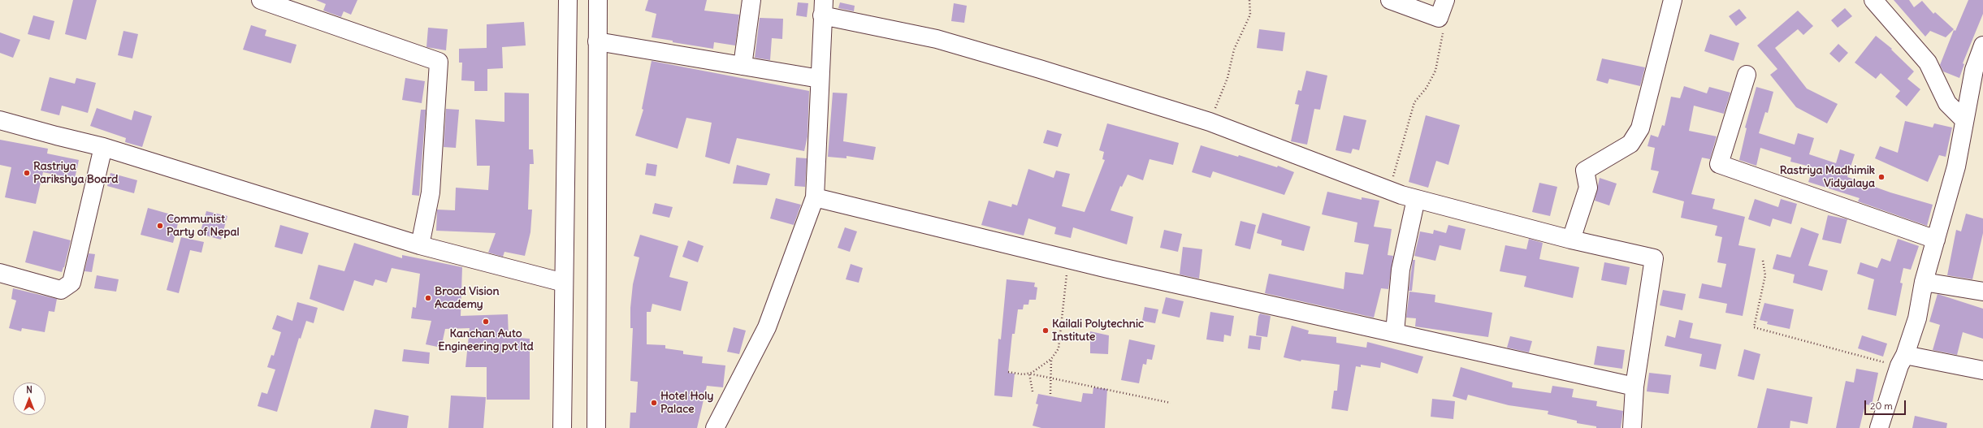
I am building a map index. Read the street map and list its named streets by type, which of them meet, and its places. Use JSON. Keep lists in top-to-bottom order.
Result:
{
  "places": [
    "Rastriya Parikshya Board",
    "Rastriya Madhimik Vidyalaya",
    "Communist Party of Nepal",
    "Broad Vision Academy",
    "Kanchan Auto Engineering pvt ltd",
    "Kailali Polytechnic Institute",
    "Hotel Holy Palace"
  ],
  "scale_bar": "20 m",
  "north": "top"
}
